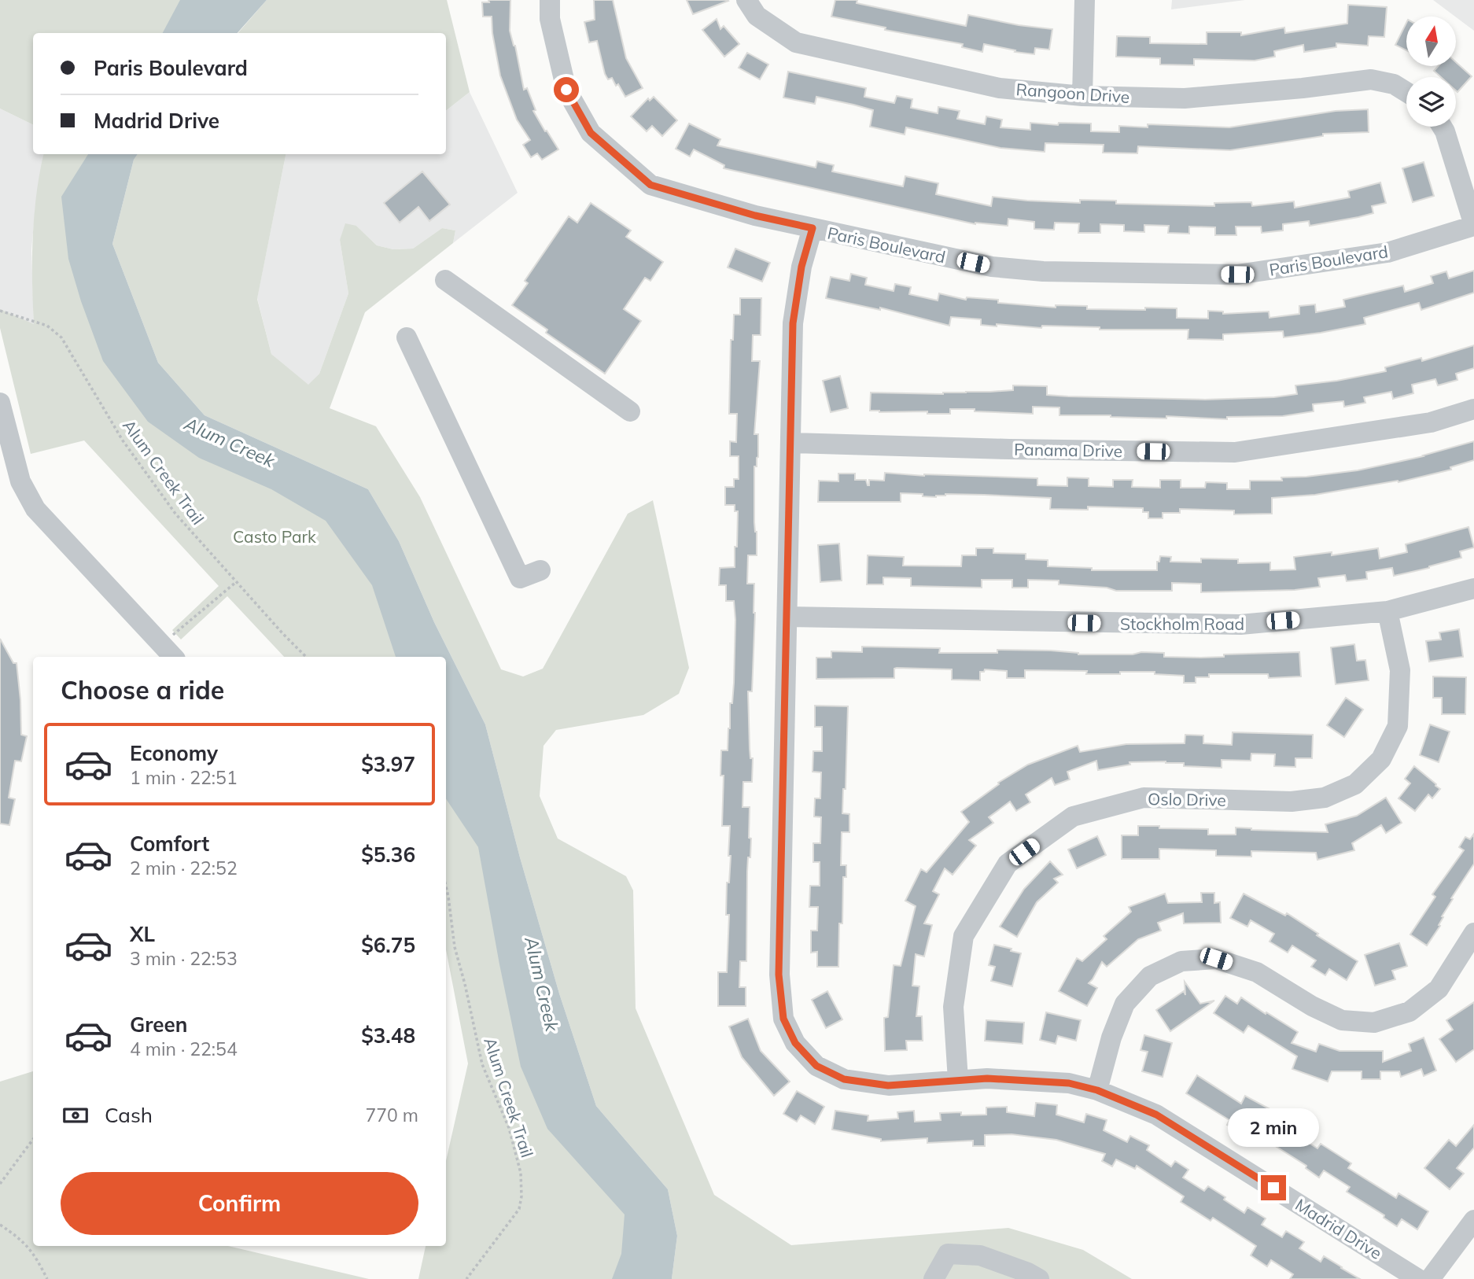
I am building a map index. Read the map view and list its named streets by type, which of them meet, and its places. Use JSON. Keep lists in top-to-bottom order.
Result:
{
  "streets": {
    "street": [
      "Rangoon Drive",
      "Paris Boulevard",
      "Panama Drive",
      "Stockholm Road",
      "Oslo Drive",
      "Madrid Drive"
    ],
    "path": ["Alum Creek Trail"]
  },
  "crossings": [
    ["Paris Boulevard", "Madrid Drive"],
    ["Panama Drive", "Madrid Drive"],
    ["Stockholm Road", "Oslo Drive"],
    ["Stockholm Road", "Madrid Drive"],
    ["Oslo Drive", "Madrid Drive"]
  ],
  "water": ["Alum Creek"],
  "parks": ["Casto Park"],
  "north": "top",
  "page": {
    "banner": ["Paris Boulevard", "Madrid Drive"],
    "heading": "Choose a ride",
    "list": [
      {
        "name": "Economy",
        "note": "1 min · 22:51",
        "value": "$3.97"
      },
      {
        "name": "Comfort",
        "note": "2 min · 22:52",
        "value": "$5.36"
      },
      {
        "name": "XL",
        "note": "3 min · 22:53",
        "value": "$6.75"
      },
      {
        "name": "Green",
        "note": "4 min · 22:54",
        "value": "$3.48"
      }
    ],
    "pay": ["Cash", "770 m"],
    "bubble": "2 min",
    "buttons": "Confirm"
  }
}
